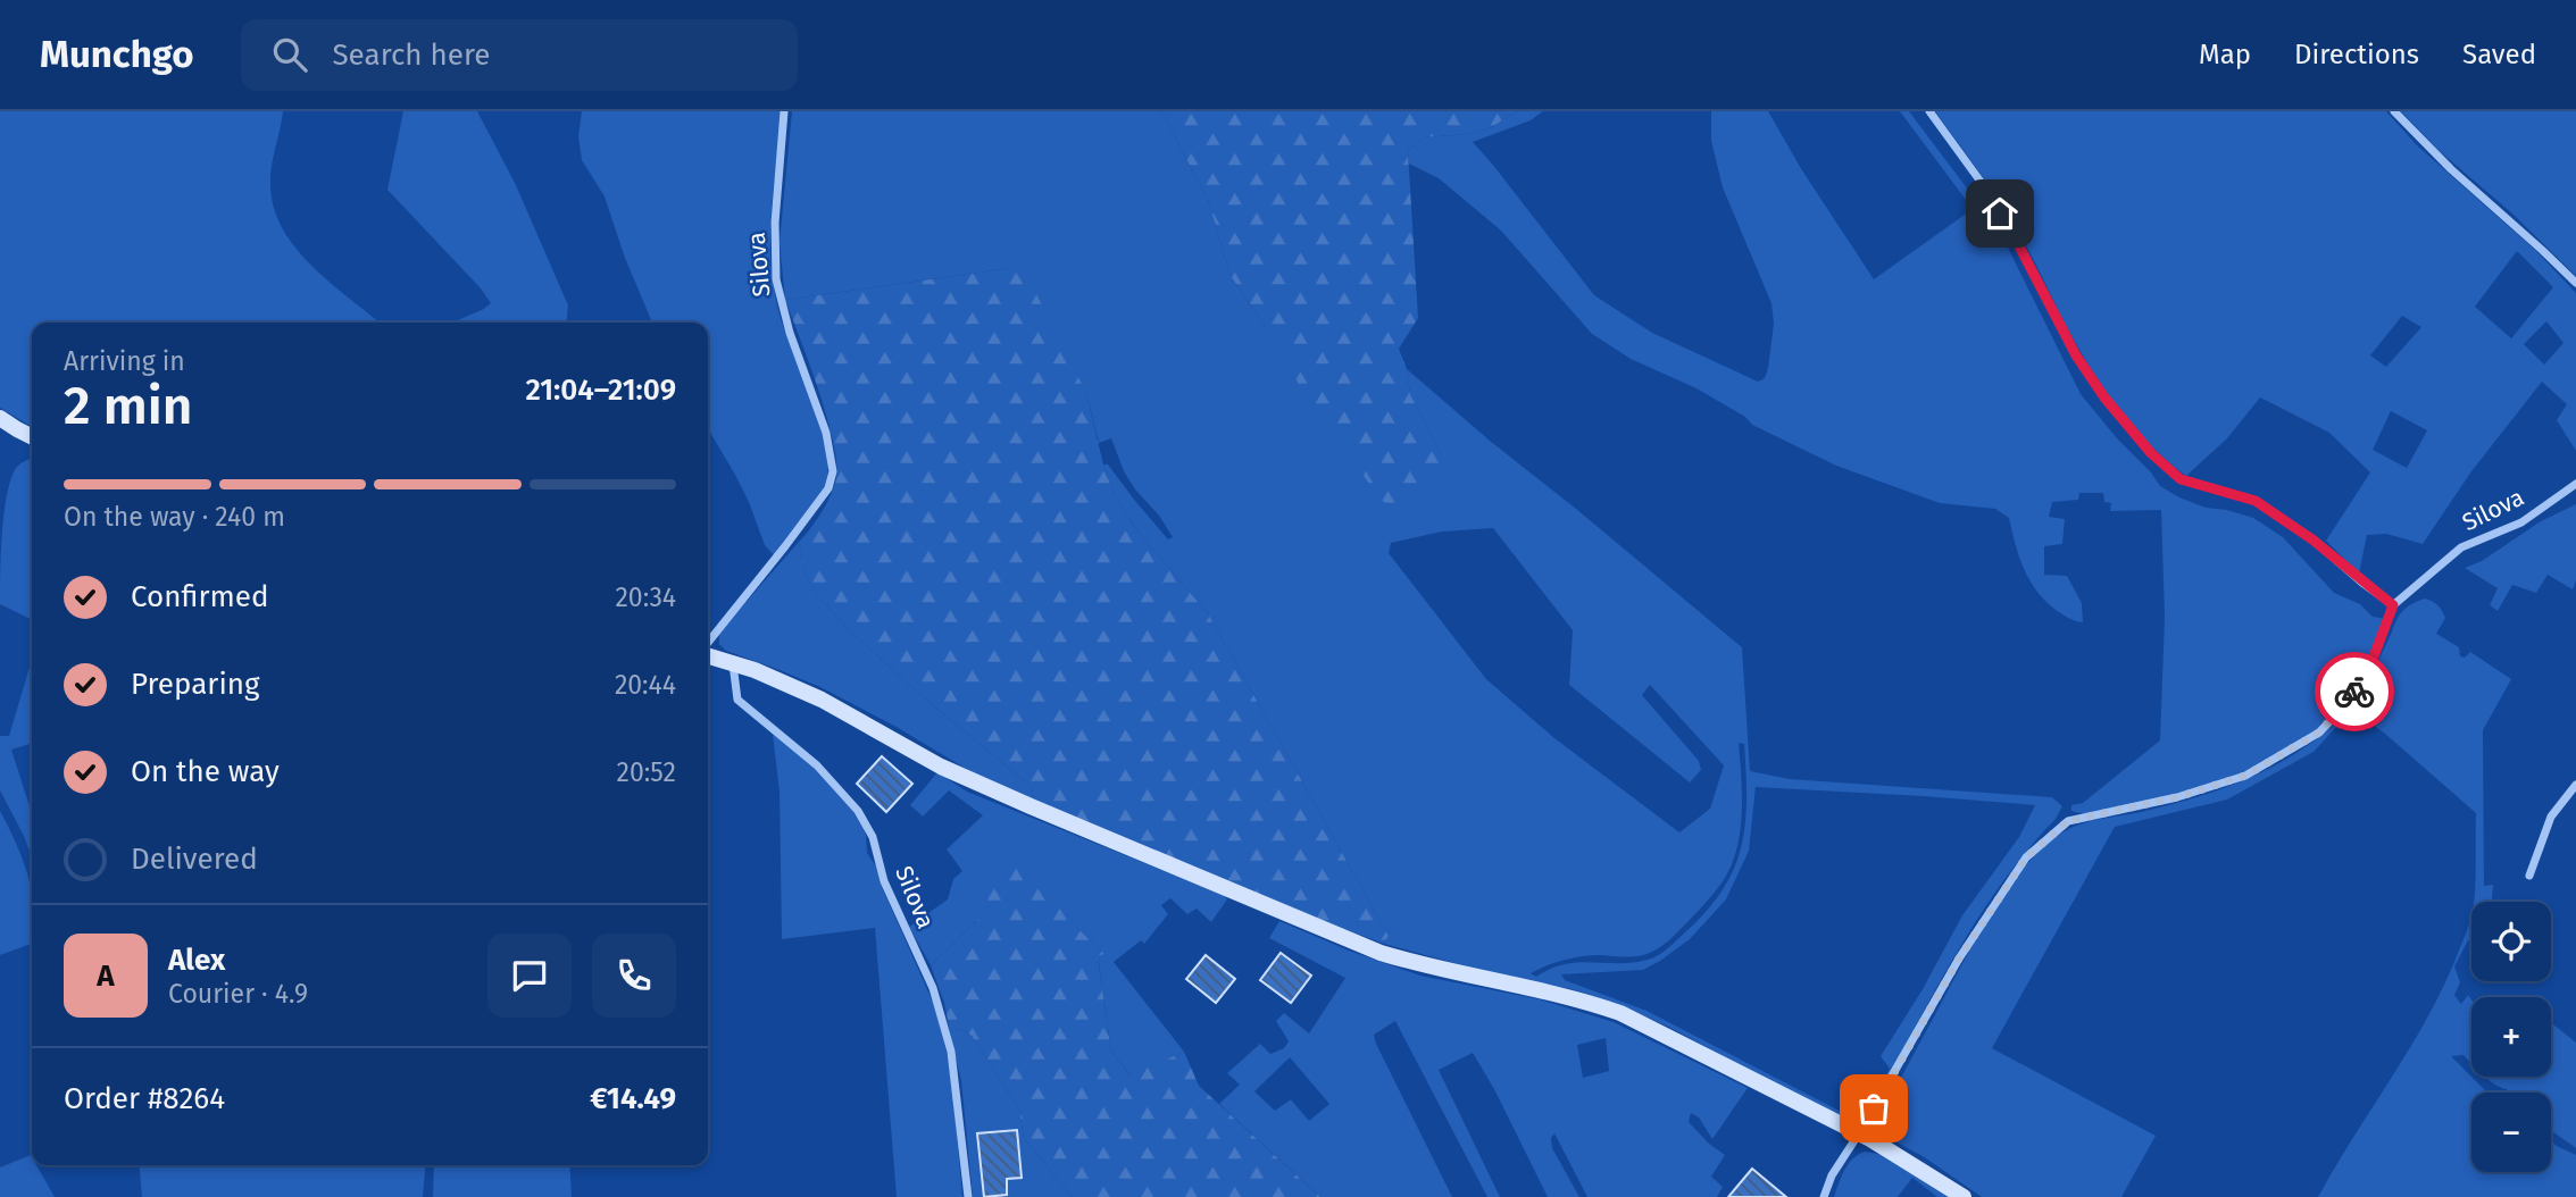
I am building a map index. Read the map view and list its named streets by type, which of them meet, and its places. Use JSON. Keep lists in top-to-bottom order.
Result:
{
  "streets": {
    "street": ["Silova"]
  },
  "page": {
    "header": "Munchgo",
    "search": "Search here",
    "nav": ["Map", "Directions", "Saved"],
    "heading": ["2 min", "Arriving in", "21:04–21:09"],
    "panel": [
      "Alex",
      "Courier · 4.9",
      "Order #8264",
      "€14.49"
    ],
    "bar": "On the way · 240 m",
    "list": [
      ["Confirmed", "20:34"],
      ["Preparing", "20:44"],
      ["On the way", "20:52"],
      "Delivered"
    ],
    "map_buttons": ["+", "−"],
    "round": "A"
  }
}
